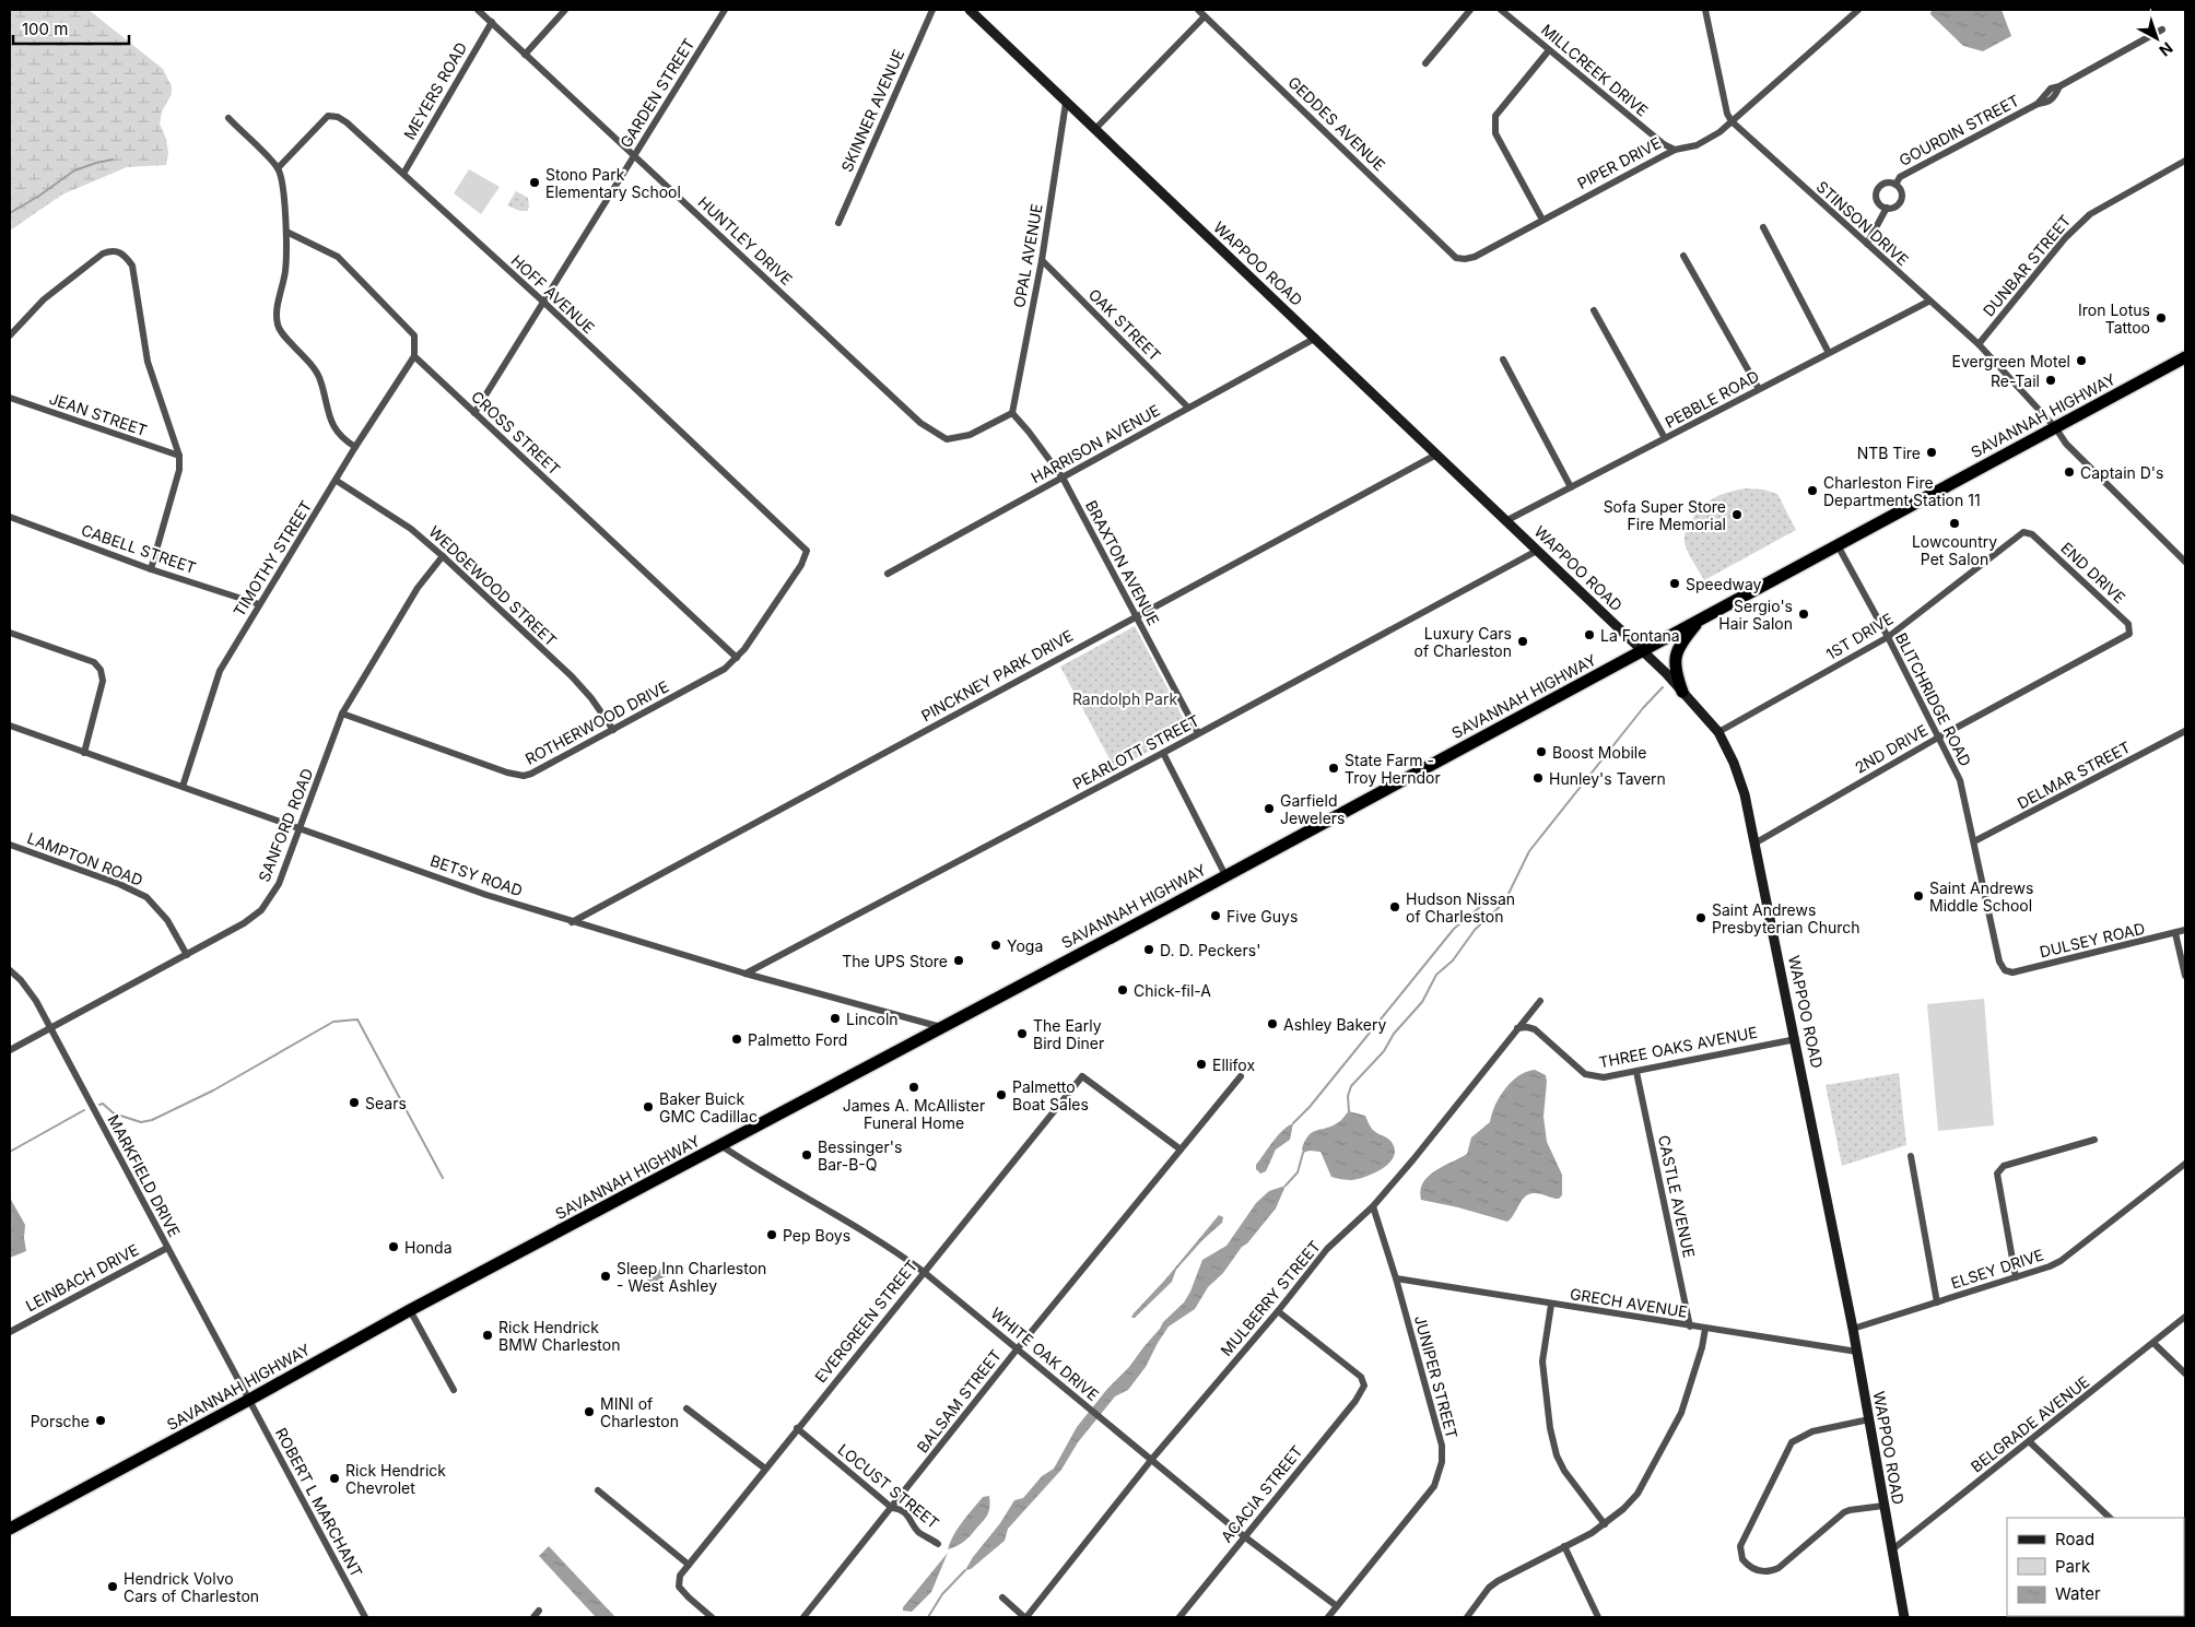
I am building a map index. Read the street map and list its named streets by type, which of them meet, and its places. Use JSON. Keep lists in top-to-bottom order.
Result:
{
  "streets": {
    "highway": ["SAVANNAH HIGHWAY"],
    "main road": ["WAPPOO ROAD"],
    "street": [
      "MILLCREEK DRIVE",
      "MEYERS ROAD",
      "GARDEN STREET",
      "SKINNER AVENUE",
      "GEDDES AVENUE",
      "GOURDIN STREET",
      "PIPER DRIVE",
      "STINSON DRIVE",
      "HUNTLEY DRIVE",
      "OPAL AVENUE",
      "DUNBAR STREET",
      "HOFF AVENUE",
      "OAK STREET",
      "PEBBLE ROAD",
      "JEAN STREET",
      "CROSS STREET",
      "HARRISON AVENUE",
      "CABELL STREET",
      "TIMOTHY STREET",
      "BRAXTON AVENUE",
      "END DRIVE",
      "WEDGEWOOD STREET",
      "1ST DRIVE",
      "PINCKNEY PARK DRIVE",
      "BLITCHRIDGE ROAD",
      "ROTHERWOOD DRIVE",
      "2ND DRIVE",
      "PEARLOTT STREET",
      "DELMAR STREET",
      "SANFORD ROAD",
      "LAMPTON ROAD",
      "BETSY ROAD",
      "DULSEY ROAD",
      "THREE OAKS AVENUE",
      "MARKFIELD DRIVE",
      "CASTLE AVENUE",
      "ELSEY DRIVE",
      "LEINBACH DRIVE",
      "MULBERRY STREET",
      "GRECH AVENUE",
      "EVERGREEN STREET",
      "WHITE OAK DRIVE",
      "JUNIPER STREET",
      "BALSAM STREET",
      "BELGRADE AVENUE",
      "LOCUST STREET",
      "ACACIA STREET",
      "ROBERT L MARCHANT"
    ]
  },
  "crossings": [
    ["MILLCREEK DRIVE", "PIPER DRIVE"],
    ["MEYERS ROAD", "HUNTLEY DRIVE"],
    ["MEYERS ROAD", "HOFF AVENUE"],
    ["GARDEN STREET", "HUNTLEY DRIVE"],
    ["GARDEN STREET", "HOFF AVENUE"],
    ["GARDEN STREET", "CROSS STREET"],
    ["GEDDES AVENUE", "PIPER DRIVE"],
    ["GOURDIN STREET", "STINSON DRIVE"],
    ["PIPER DRIVE", "STINSON DRIVE"],
    ["STINSON DRIVE", "DUNBAR STREET"],
    ["STINSON DRIVE", "PEBBLE ROAD"],
    ["STINSON DRIVE", "SAVANNAH HIGHWAY"],
    ["HUNTLEY DRIVE", "OPAL AVENUE"],
    ["HUNTLEY DRIVE", "BRAXTON AVENUE"],
    ["OPAL AVENUE", "WAPPOO ROAD"],
    ["OPAL AVENUE", "OAK STREET"],
    ["OPAL AVENUE", "BRAXTON AVENUE"],
    ["WAPPOO ROAD", "PEBBLE ROAD"],
    ["WAPPOO ROAD", "SAVANNAH HIGHWAY"],
    ["WAPPOO ROAD", "HARRISON AVENUE"],
    ["WAPPOO ROAD", "1ST DRIVE"],
    ["WAPPOO ROAD", "PINCKNEY PARK DRIVE"],
    ["WAPPOO ROAD", "2ND DRIVE"],
    ["WAPPOO ROAD", "PEARLOTT STREET"],
    ["WAPPOO ROAD", "THREE OAKS AVENUE"],
    ["WAPPOO ROAD", "ELSEY DRIVE"],
    ["WAPPOO ROAD", "GRECH AVENUE"],
    ["WAPPOO ROAD", "BELGRADE AVENUE"],
    ["HOFF AVENUE", "ROTHERWOOD DRIVE"],
    ["OAK STREET", "HARRISON AVENUE"],
    ["SAVANNAH HIGHWAY", "BLITCHRIDGE ROAD"],
    ["SAVANNAH HIGHWAY", "BETSY ROAD"],
    ["SAVANNAH HIGHWAY", "MARKFIELD DRIVE"],
    ["SAVANNAH HIGHWAY", "WHITE OAK DRIVE"],
    ["SAVANNAH HIGHWAY", "ROBERT L MARCHANT"],
    ["CROSS STREET", "TIMOTHY STREET"],
    ["CROSS STREET", "ROTHERWOOD DRIVE"],
    ["HARRISON AVENUE", "BRAXTON AVENUE"],
    ["CABELL STREET", "TIMOTHY STREET"],
    ["TIMOTHY STREET", "WEDGEWOOD STREET"],
    ["TIMOTHY STREET", "BETSY ROAD"],
    ["BRAXTON AVENUE", "PINCKNEY PARK DRIVE"],
    ["BRAXTON AVENUE", "PEARLOTT STREET"],
    ["END DRIVE", "1ST DRIVE"],
    ["END DRIVE", "2ND DRIVE"],
    ["WEDGEWOOD STREET", "ROTHERWOOD DRIVE"],
    ["WEDGEWOOD STREET", "SANFORD ROAD"],
    ["1ST DRIVE", "BLITCHRIDGE ROAD"],
    ["PINCKNEY PARK DRIVE", "BETSY ROAD"],
    ["BLITCHRIDGE ROAD", "2ND DRIVE"],
    ["BLITCHRIDGE ROAD", "DELMAR STREET"],
    ["BLITCHRIDGE ROAD", "DULSEY ROAD"],
    ["ROTHERWOOD DRIVE", "SANFORD ROAD"],
    ["PEARLOTT STREET", "BETSY ROAD"],
    ["SANFORD ROAD", "LAMPTON ROAD"],
    ["SANFORD ROAD", "BETSY ROAD"],
    ["SANFORD ROAD", "MARKFIELD DRIVE"],
    ["THREE OAKS AVENUE", "CASTLE AVENUE"],
    ["THREE OAKS AVENUE", "MULBERRY STREET"],
    ["MARKFIELD DRIVE", "LEINBACH DRIVE"],
    ["MARKFIELD DRIVE", "ROBERT L MARCHANT"],
    ["CASTLE AVENUE", "GRECH AVENUE"],
    ["MULBERRY STREET", "WHITE OAK DRIVE"],
    ["MULBERRY STREET", "JUNIPER STREET"],
    ["MULBERRY STREET", "ACACIA STREET"],
    ["GRECH AVENUE", "JUNIPER STREET"],
    ["EVERGREEN STREET", "WHITE OAK DRIVE"],
    ["EVERGREEN STREET", "BALSAM STREET"],
    ["EVERGREEN STREET", "LOCUST STREET"],
    ["WHITE OAK DRIVE", "JUNIPER STREET"],
    ["WHITE OAK DRIVE", "BALSAM STREET"],
    ["WHITE OAK DRIVE", "ACACIA STREET"],
    ["BALSAM STREET", "LOCUST STREET"]
  ],
  "parks": ["Randolph Park"],
  "places": [
    "Stono Park Elementary School",
    "Iron Lotus Tattoo",
    "Evergreen Motel",
    "Re-Tail",
    "NTB Tire",
    "Captain D's",
    "Charleston Fire Department Station 11",
    "Sofa Super Store Fire Memorial",
    "Lowcountry Pet Salon",
    "Speedway",
    "Sergio's Hair Salon",
    "La Fontana",
    "Luxury Cars of Charleston",
    "Boost Mobile",
    "State Farm - Troy Herndor",
    "Hunley's Tavern",
    "Garfield Jewelers",
    "Saint Andrews Middle School",
    "Hudson Nissan of Charleston",
    "Five Guys",
    "Saint Andrews Presbyterian Church",
    "Yoga",
    "D. D. Peckers'",
    "The UPS Store",
    "Chick-fil-A",
    "Lincoln",
    "Ashley Bakery",
    "The Early Bird Diner",
    "Palmetto Ford",
    "Ellifox",
    "James A. McAllister Funeral Home",
    "Palmetto Boat Sales",
    "Sears",
    "Baker Buick GMC Cadillac",
    "Bessinger's Bar-B-Q",
    "Pep Boys",
    "Honda",
    "Sleep Inn Charleston - West Ashley",
    "Rick Hendrick BMW Charleston",
    "MINI of Charleston",
    "Porsche",
    "Rick Hendrick Chevrolet",
    "Hendrick Volvo Cars of Charleston"
  ],
  "legend": ["Road", "Park", "Water"],
  "scale_bar": "100 m",
  "north": "bottom right"
}
